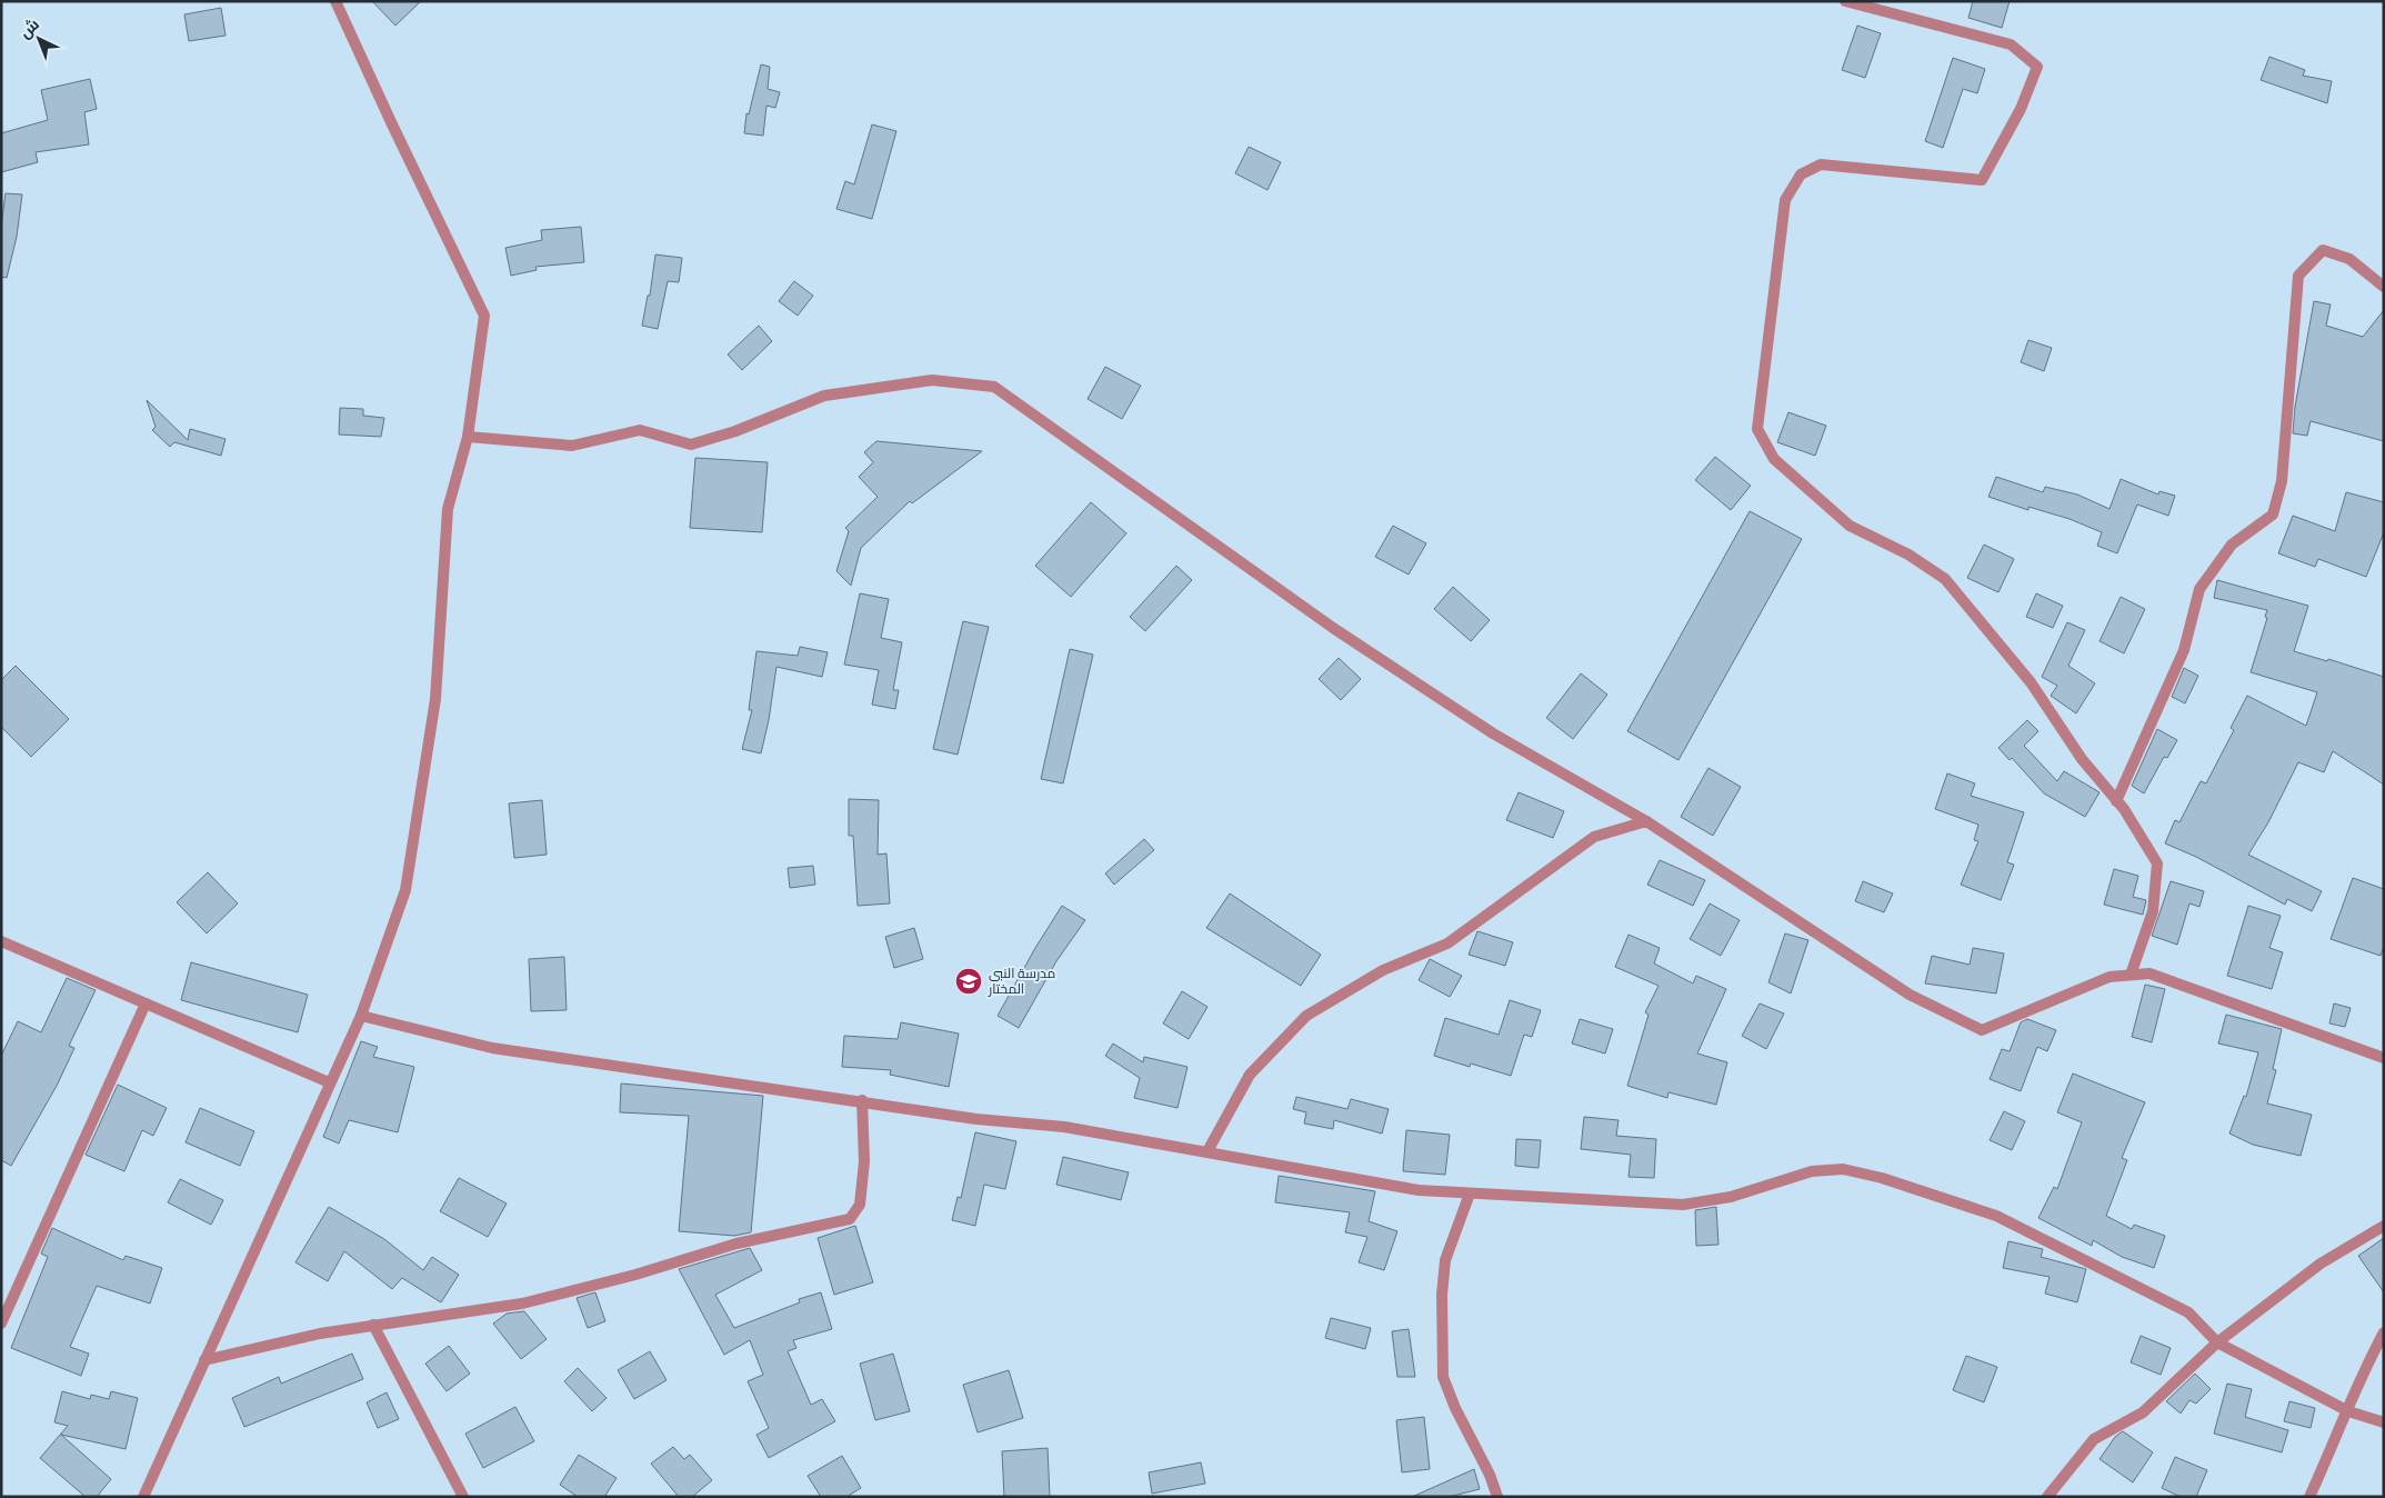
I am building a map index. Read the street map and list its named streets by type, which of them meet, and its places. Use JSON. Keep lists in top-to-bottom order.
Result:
{
  "places": {
    "school or university": ["مدرسة النبي المختار"]
  },
  "north": "top left"
}
